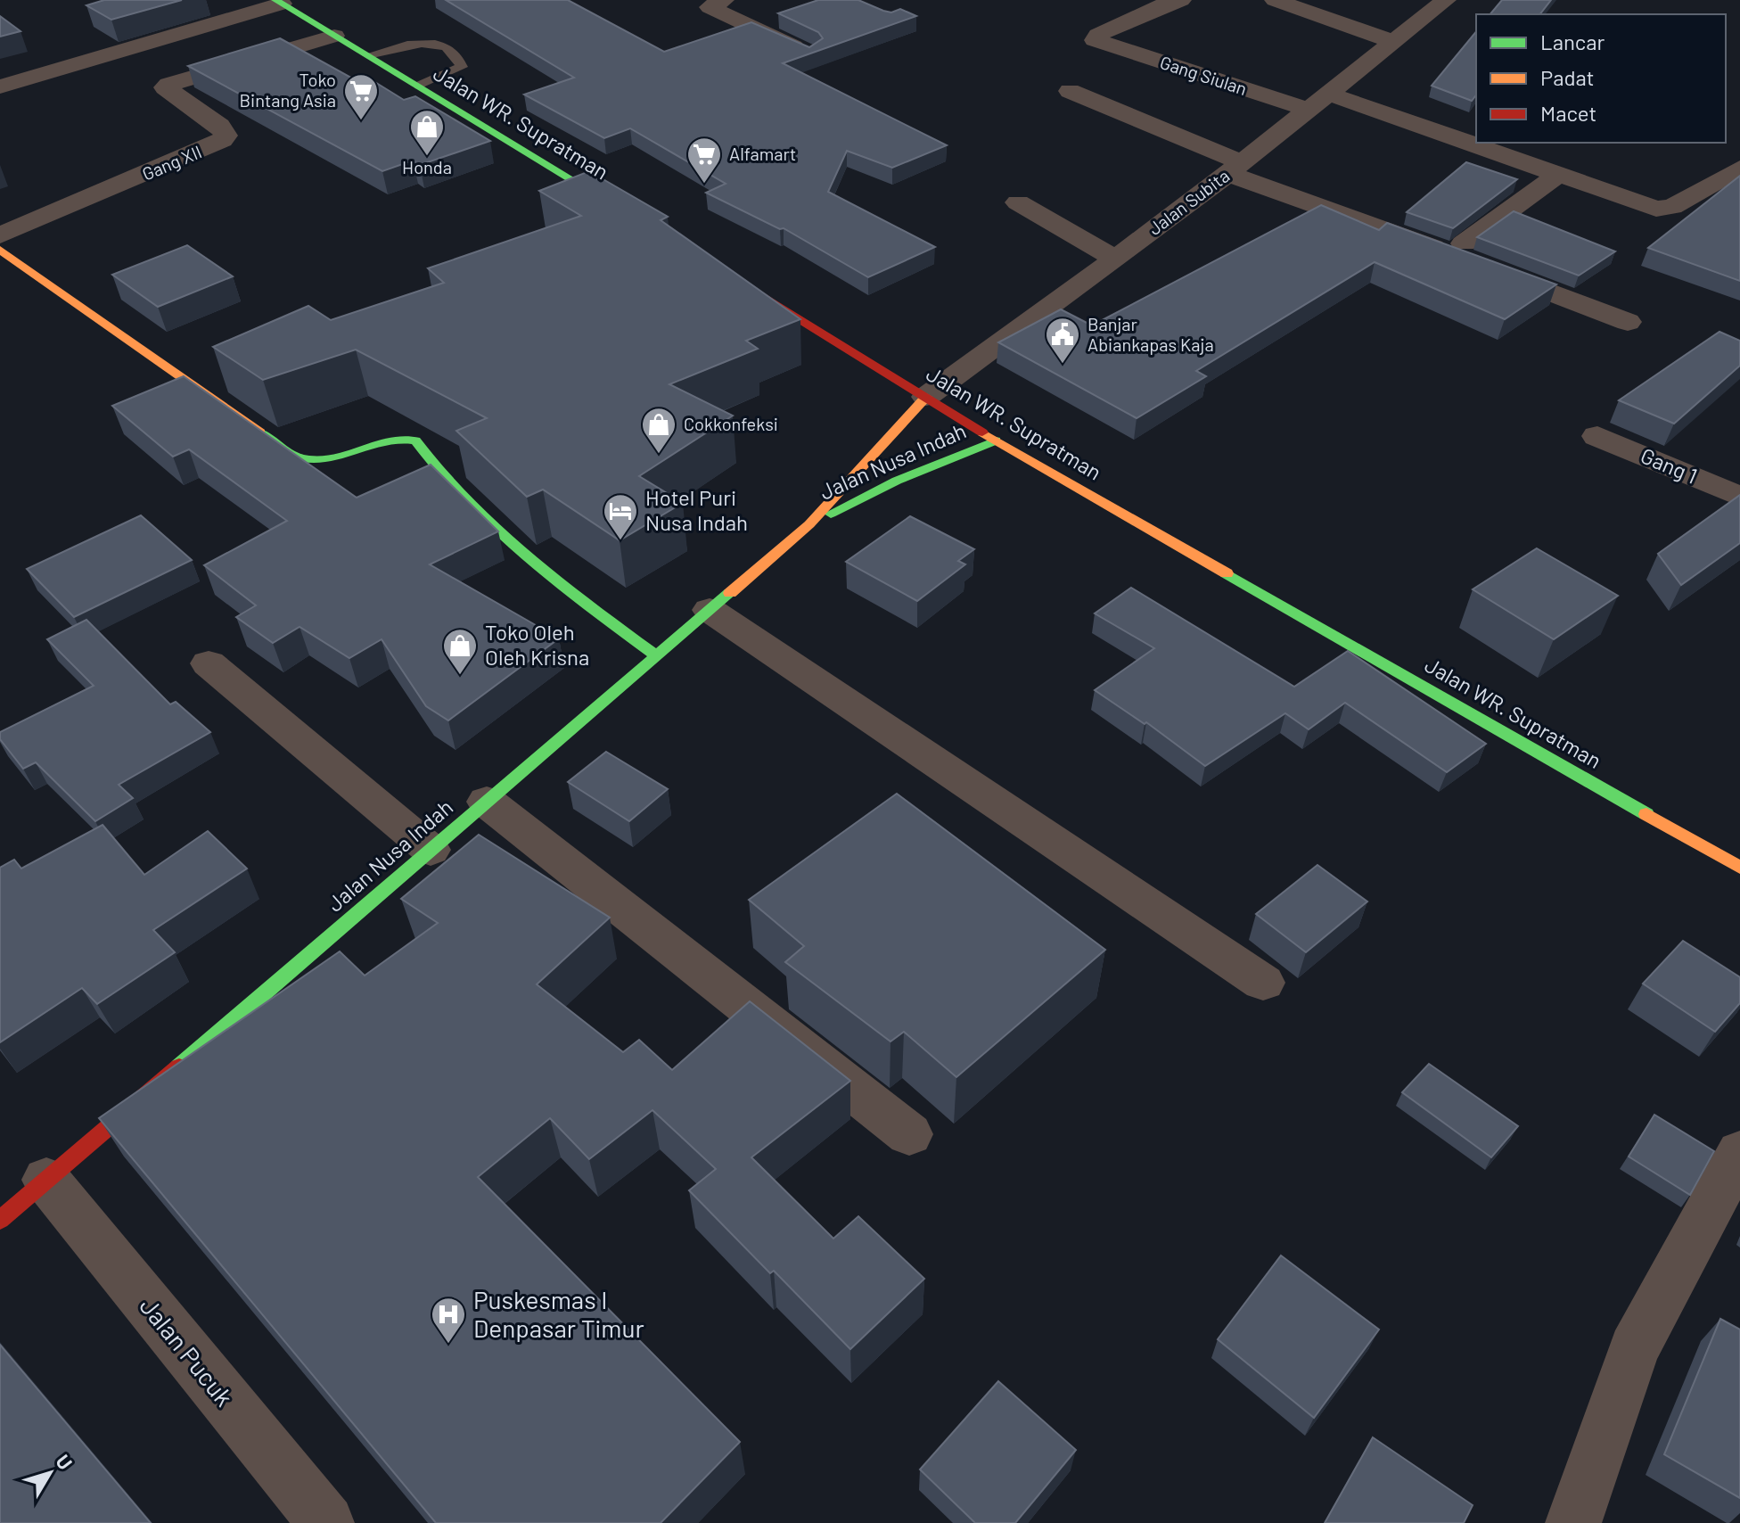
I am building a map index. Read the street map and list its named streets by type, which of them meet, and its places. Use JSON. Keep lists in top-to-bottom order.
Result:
{
  "streets": {
    "street": [
      "Gang Siulan",
      "Jalan WR. Supratman",
      "Gang XII",
      "Jalan Subita",
      "Jalan Nusa Indah",
      "Gang 1",
      "Jalan Pucuk"
    ]
  },
  "crossings": [
    ["Gang Siulan", "Jalan Subita"],
    ["Jalan WR. Supratman", "Gang XII"],
    ["Jalan WR. Supratman", "Jalan Subita"],
    ["Jalan WR. Supratman", "Jalan Nusa Indah"],
    ["Jalan Subita", "Jalan Nusa Indah"],
    ["Jalan Nusa Indah", "Jalan Pucuk"]
  ],
  "places": {
    "supermarket": ["Toko Bintang Asia", "Alfamart"],
    "shop": ["Honda", "Cokkonfeksi", "Toko Oleh Oleh Krisna"],
    "public building": ["Banjar Abiankapas Kaja"],
    "hotel": ["Hotel Puri Nusa Indah"],
    "hospital": ["Puskesmas I Denpasar Timur"]
  },
  "legend": ["Lancar", "Padat", "Macet"],
  "north": "top right"
}
